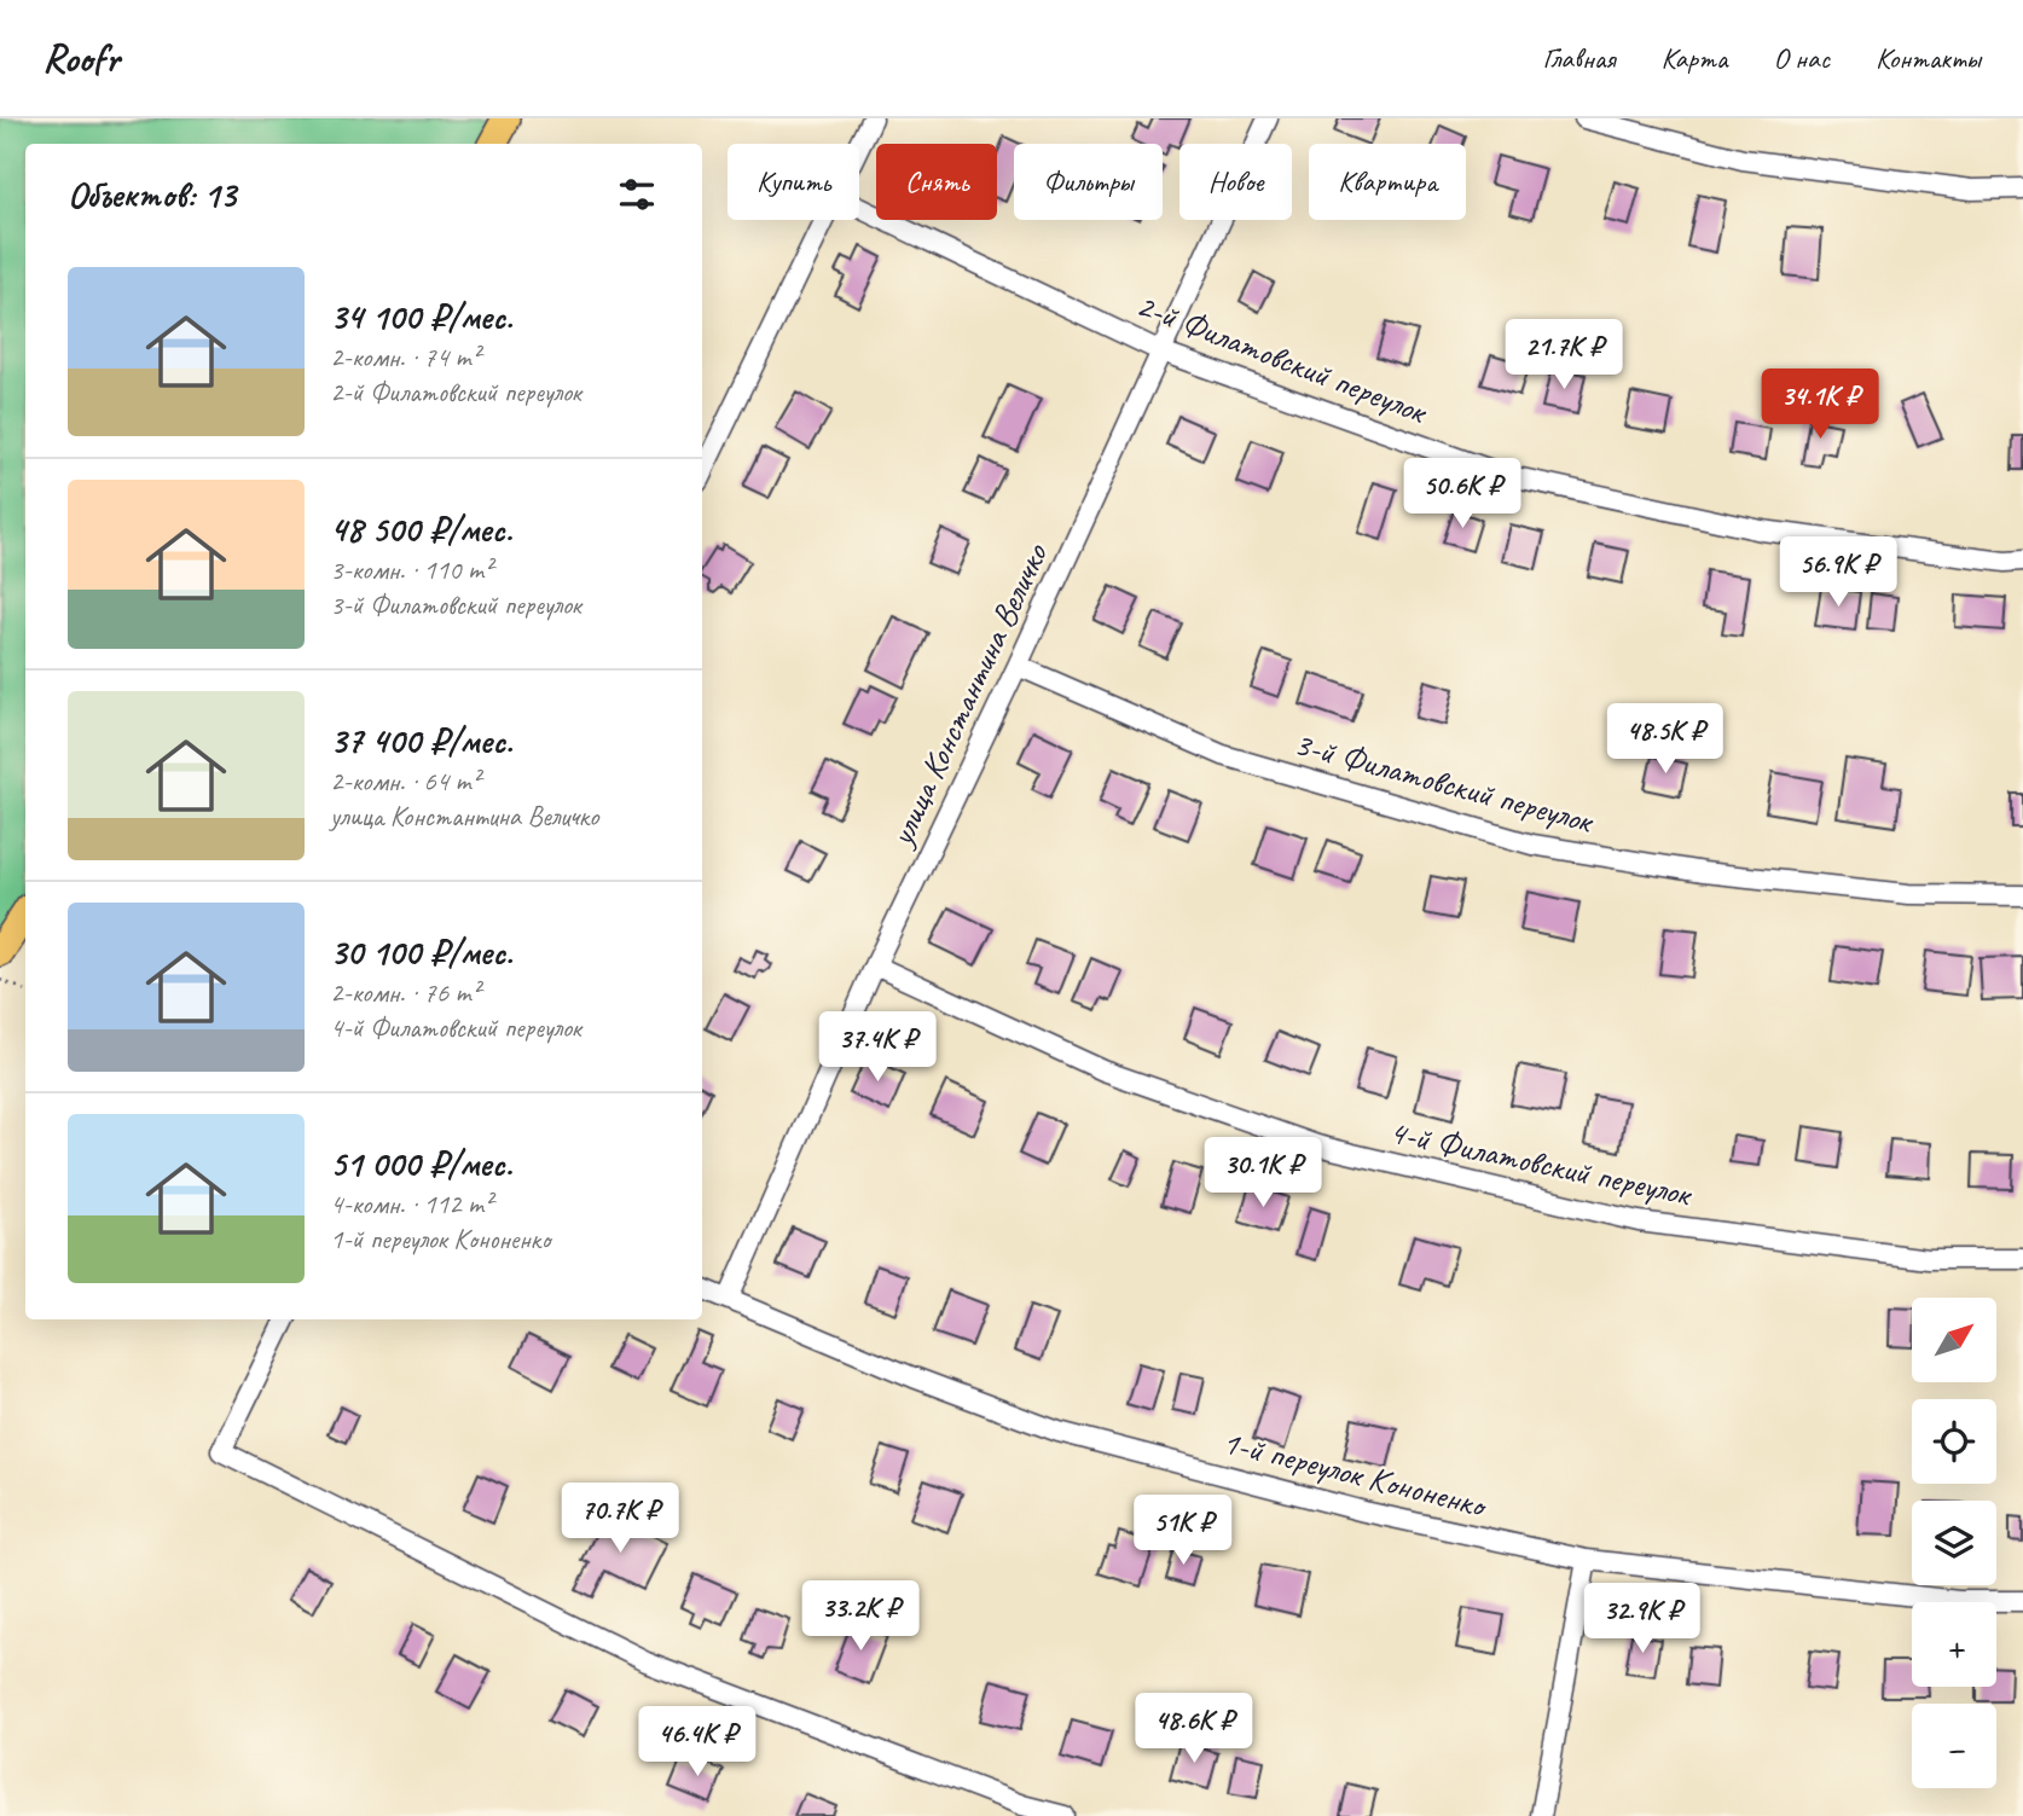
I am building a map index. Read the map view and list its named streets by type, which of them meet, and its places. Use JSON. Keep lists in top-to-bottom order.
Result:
{
  "streets": {
    "street": [
      "2-й Филатовский переулок",
      "улица Константина Величко",
      "3-й Филатовский переулок",
      "4-й Филатовский переулок",
      "1-й переулок Кононенко"
    ]
  },
  "crossings": [
    ["2-й Филатовский переулок", "улица Константина Величко"],
    ["улица Константина Величко", "3-й Филатовский переулок"],
    ["улица Константина Величко", "4-й Филатовский переулок"],
    ["улица Константина Величко", "1-й переулок Кононенко"]
  ],
  "north": "top right",
  "page": {
    "header": "Roofr",
    "nav": [
      "Главная",
      "Карта",
      "О нас",
      "Контакты"
    ],
    "chip": [
      "Купить",
      "Снять",
      "Фильтры",
      "Новое",
      "Квартира"
    ],
    "heading": "Объектов: 13",
    "list": [
      {
        "name": "34 100 ₽/мес.",
        "note": "2-комн. · 74 m² · 2-й Филатовский переулок"
      },
      {
        "name": "48 500 ₽/мес.",
        "note": "3-комн. · 110 m² · 3-й Филатовский переулок"
      },
      {
        "name": "37 400 ₽/мес.",
        "note": "2-комн. · 64 m² · улица Константина Величко"
      },
      {
        "name": "30 100 ₽/мес.",
        "note": "2-комн. · 76 m² · 4-й Филатовский переулок"
      },
      {
        "name": "51 000 ₽/мес.",
        "note": "4-комн. · 112 m² · 1-й переулок Кононенко"
      }
    ],
    "price": [
      "21.7K ₽",
      "34.1K ₽",
      "50.6K ₽",
      "56.9K ₽",
      "48.5K ₽",
      "37.4K ₽",
      "30.1K ₽",
      "70.7K ₽",
      "51K ₽",
      "33.2K ₽",
      "32.9K ₽",
      "48.6K ₽",
      "46.4K ₽"
    ],
    "map_buttons": ["+", "−"]
  }
}
